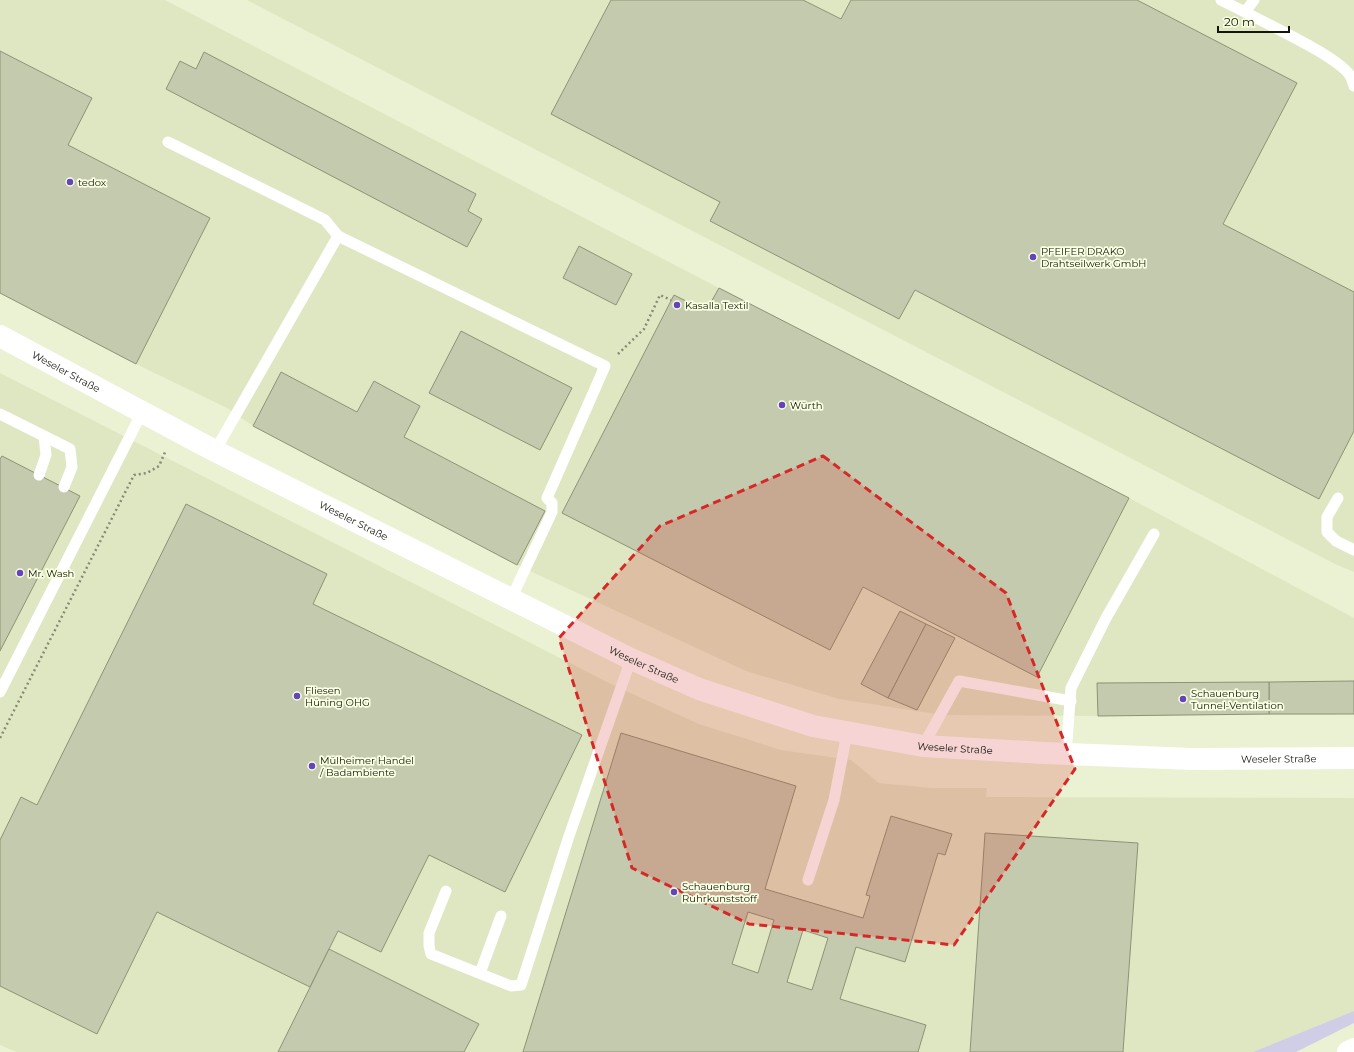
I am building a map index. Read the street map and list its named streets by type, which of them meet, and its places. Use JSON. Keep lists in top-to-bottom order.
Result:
{
  "streets": {
    "main road": ["Weseler Straße"]
  },
  "places": [
    "tedox",
    "PFEIFER DRAKO Drahtseilwerk GmbH",
    "Kasalla Textil",
    "Würth",
    "Mr. Wash",
    "Fliesen Hüning OHG",
    "Schauenburg Tunnel-Ventilation",
    "Mülheimer Handel / Badambiente",
    "Schauenburg Ruhrkunststoff"
  ],
  "scale_bar": "20 m"
}
